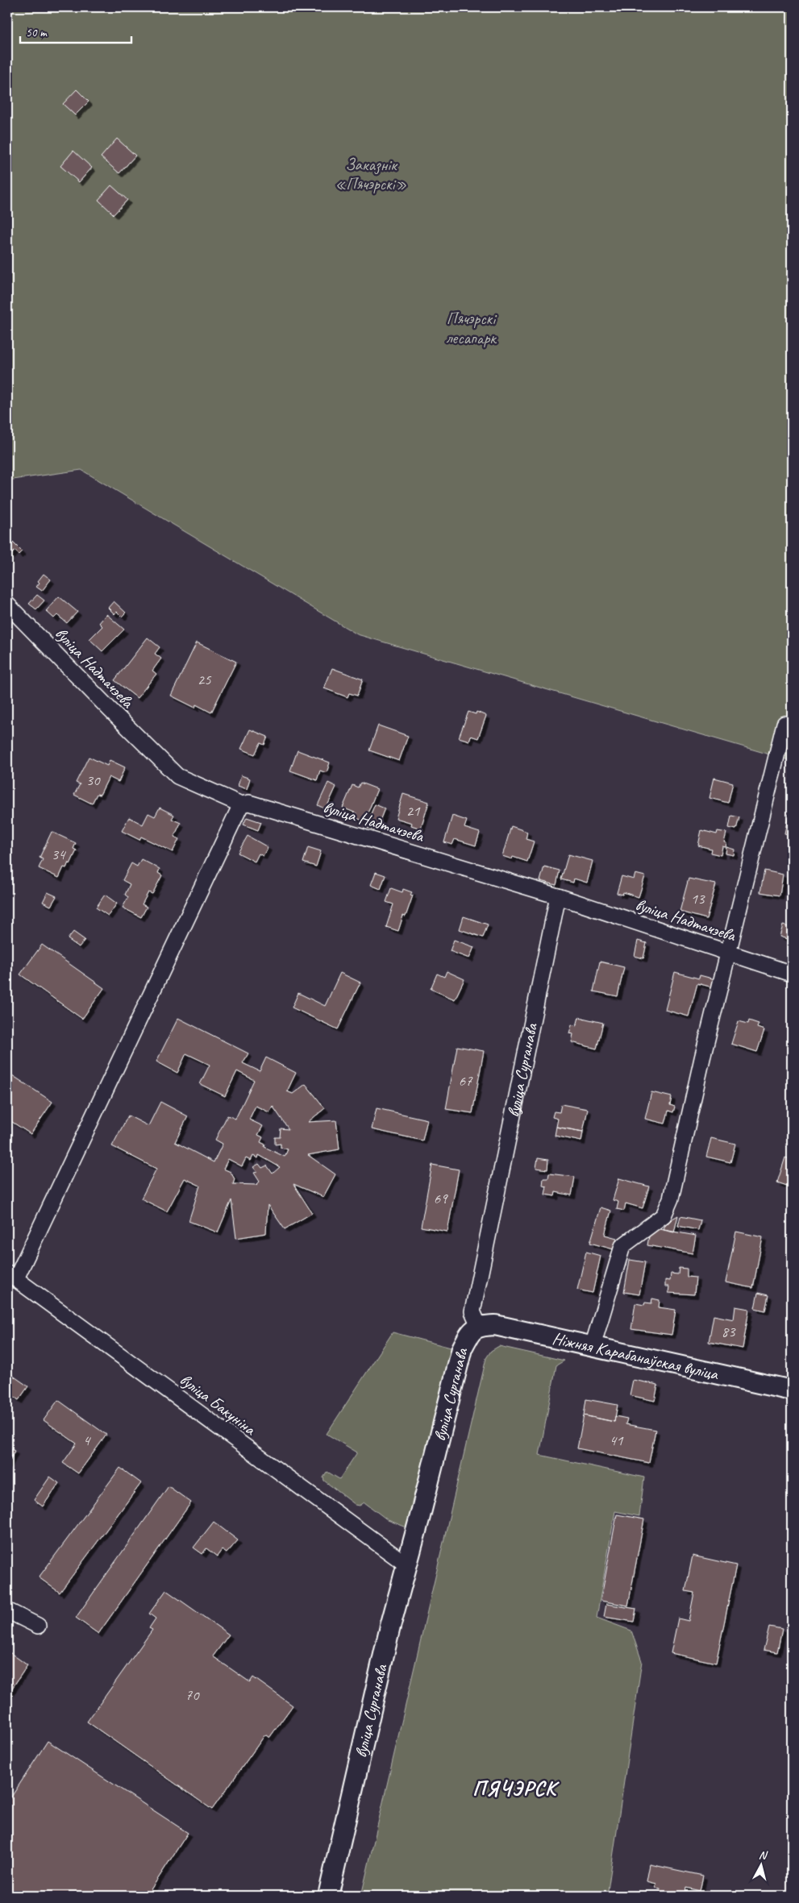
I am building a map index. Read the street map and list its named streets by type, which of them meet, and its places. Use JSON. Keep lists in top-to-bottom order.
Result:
{
  "streets": {
    "main road": ["вуліца Сурганава", "Ніжняя Карабанаўская вуліца"],
    "street": ["вуліца Надтачэева", "вуліца Бакуніна"]
  },
  "crossings": [
    ["вуліца Надтачэева", "вуліца Сурганава"],
    ["вуліца Сурганава", "Ніжняя Карабанаўская вуліца"],
    ["вуліца Сурганава", "вуліца Бакуніна"]
  ],
  "districts": ["ПЯЧЭРСК"],
  "parks": ["Заказнік «Пячэрскі»", "Пячэрскі лесапарк"],
  "house_numbers": [
    "25",
    "30",
    "21",
    "34",
    "13",
    "67",
    "69",
    "83",
    "4",
    "41",
    "70"
  ],
  "scale_bar": "50 m",
  "north": "top"
}
